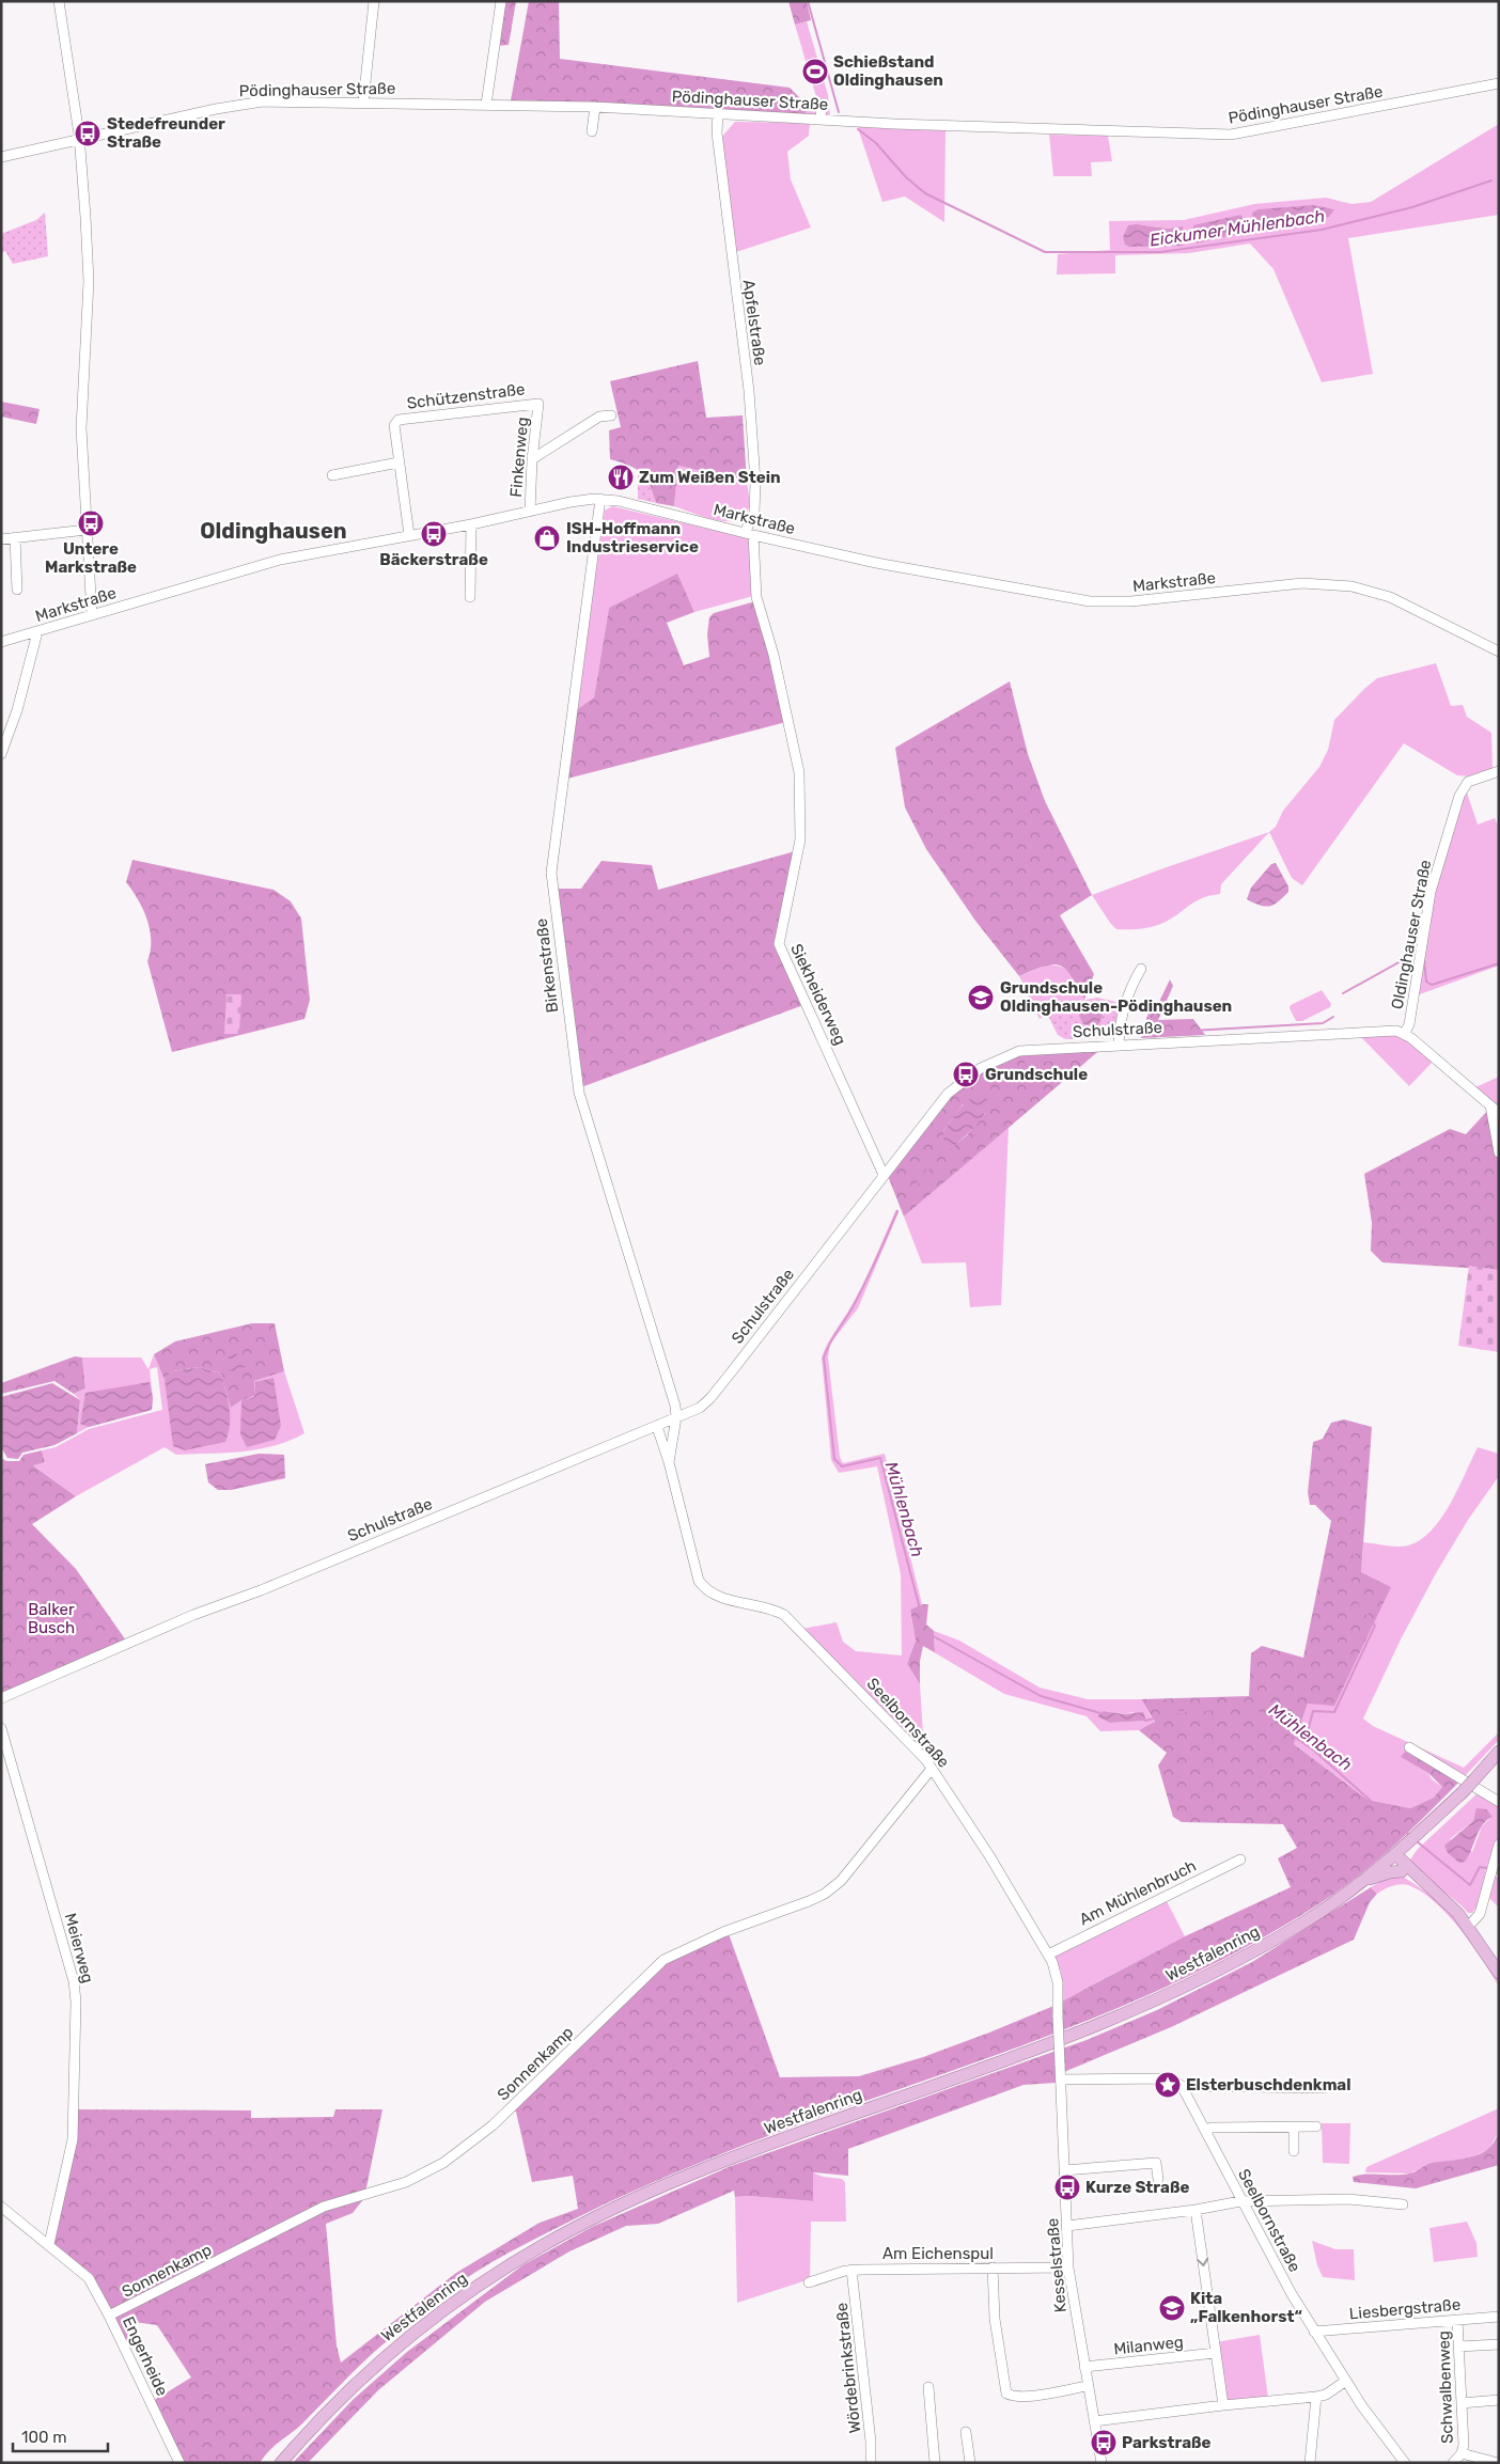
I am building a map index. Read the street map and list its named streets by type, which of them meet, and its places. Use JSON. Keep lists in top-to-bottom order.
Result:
{
  "streets": {
    "main road": ["Westfalenring"],
    "street": [
      "Pödinghauser Straße",
      "Apfelstraße",
      "Schützenstraße",
      "Finkenweg",
      "Markstraße",
      "Oldinghauser Straße",
      "Birkenstraße",
      "Siekheiderweg",
      "Schulstraße",
      "Seelbornstraße",
      "Am Mühlenbruch",
      "Meierweg",
      "Sonnenkamp",
      "Am Eichenspul",
      "Kesselstraße",
      "Liesbergstraße",
      "Milanweg",
      "Engerheide",
      "Wördebrinkstraße",
      "Schwalbenweg"
    ]
  },
  "crossings": [
    ["Pödinghauser Straße", "Apfelstraße"],
    ["Apfelstraße", "Markstraße"],
    ["Apfelstraße", "Siekheiderweg"],
    ["Schützenstraße", "Finkenweg"],
    ["Finkenweg", "Markstraße"],
    ["Markstraße", "Birkenstraße"],
    ["Markstraße", "Siekheiderweg"],
    ["Oldinghauser Straße", "Schulstraße"],
    ["Birkenstraße", "Schulstraße"],
    ["Birkenstraße", "Seelbornstraße"],
    ["Siekheiderweg", "Schulstraße"],
    ["Schulstraße", "Seelbornstraße"],
    ["Seelbornstraße", "Am Mühlenbruch"],
    ["Seelbornstraße", "Sonnenkamp"],
    ["Seelbornstraße", "Kesselstraße"],
    ["Seelbornstraße", "Liesbergstraße"],
    ["Meierweg", "Engerheide"],
    ["Sonnenkamp", "Engerheide"],
    ["Am Eichenspul", "Kesselstraße"],
    ["Am Eichenspul", "Wördebrinkstraße"],
    ["Kesselstraße", "Milanweg"],
    ["Liesbergstraße", "Schwalbenweg"]
  ],
  "districts": ["Oldinghausen"],
  "water": ["Eickumer Mühlenbach", "Mühlenbach"],
  "parks": ["Balker Busch"],
  "places": {
    "sports": ["Schießstand Oldinghausen"],
    "bus stop": [
      "Stedefreunder Straße",
      "Untere Markstraße",
      "Bäckerstraße",
      "Grundschule",
      "Kurze Straße",
      "Parkstraße"
    ],
    "restaurant": ["Zum Weißen Stein"],
    "shop": ["ISH-Hoffmann Industrieservice"],
    "school or university": ["Grundschule Oldinghausen-Pödinghausen", "Kita „Falkenhorst“"],
    "place": ["Elsterbuschdenkmal"]
  },
  "scale_bar": "100 m"
}
